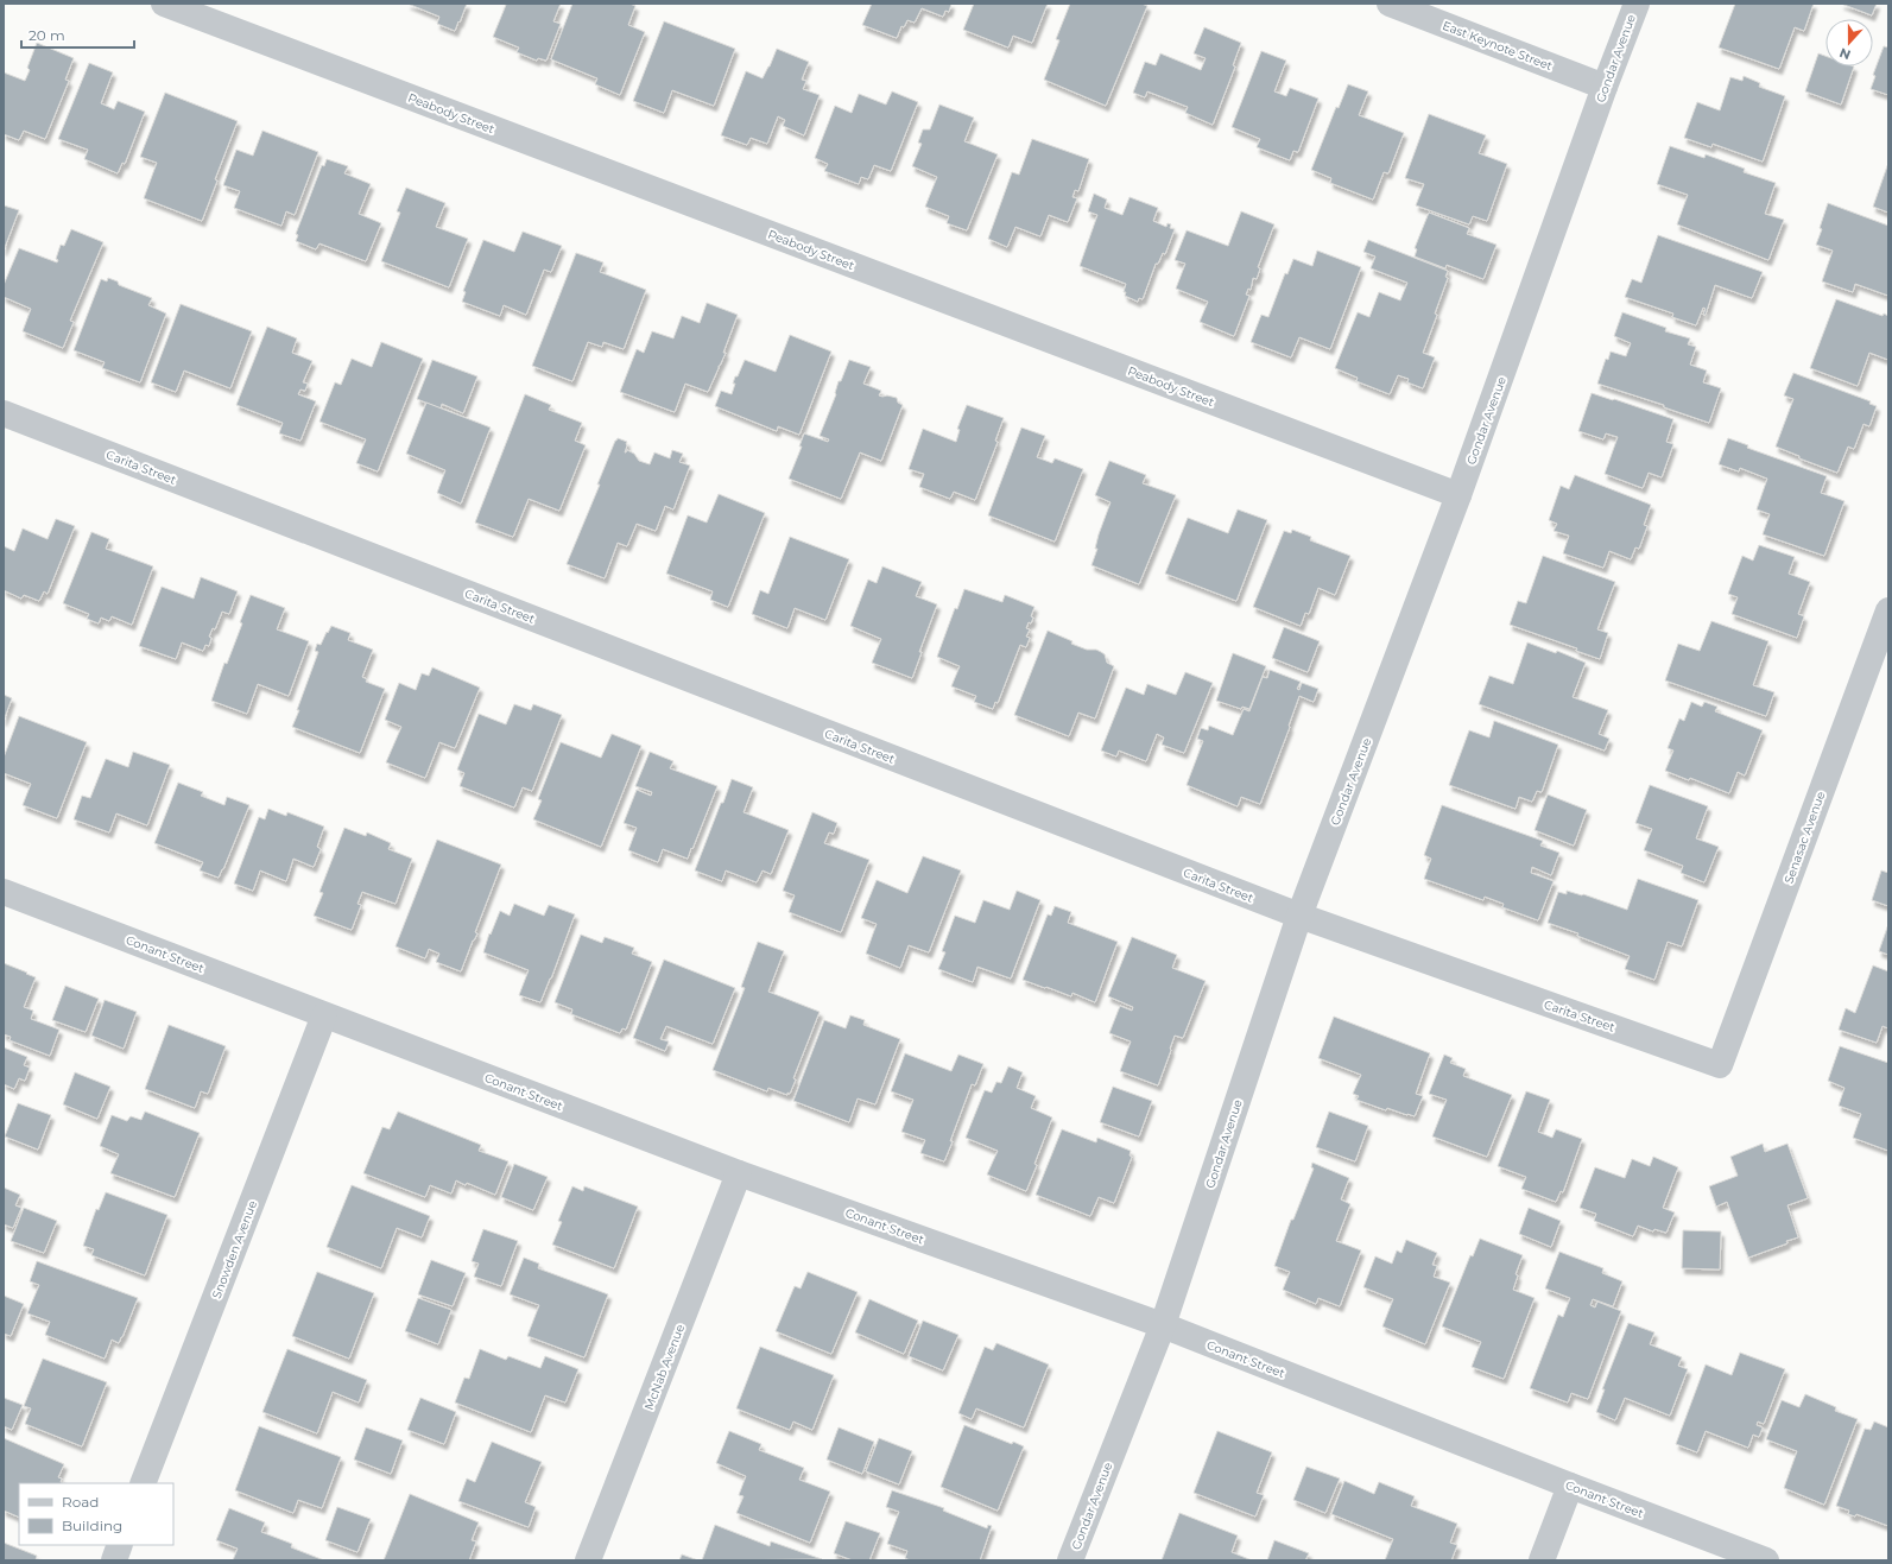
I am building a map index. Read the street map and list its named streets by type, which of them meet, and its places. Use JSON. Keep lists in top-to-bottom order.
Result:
{
  "streets": {
    "street": [
      "East Keynote Street",
      "Gondar Avenue",
      "Peabody Street",
      "Carita Street",
      "Senasac Avenue",
      "Conant Street",
      "Snowden Avenue",
      "McNab Avenue"
    ]
  },
  "crossings": [
    ["East Keynote Street", "Gondar Avenue"],
    ["Gondar Avenue", "Peabody Street"],
    ["Gondar Avenue", "Carita Street"],
    ["Gondar Avenue", "Conant Street"],
    ["Carita Street", "Senasac Avenue"],
    ["Conant Street", "Snowden Avenue"],
    ["Conant Street", "McNab Avenue"]
  ],
  "legend": ["Road", "Building"],
  "scale_bar": "20 m",
  "north": "bottom"
}
